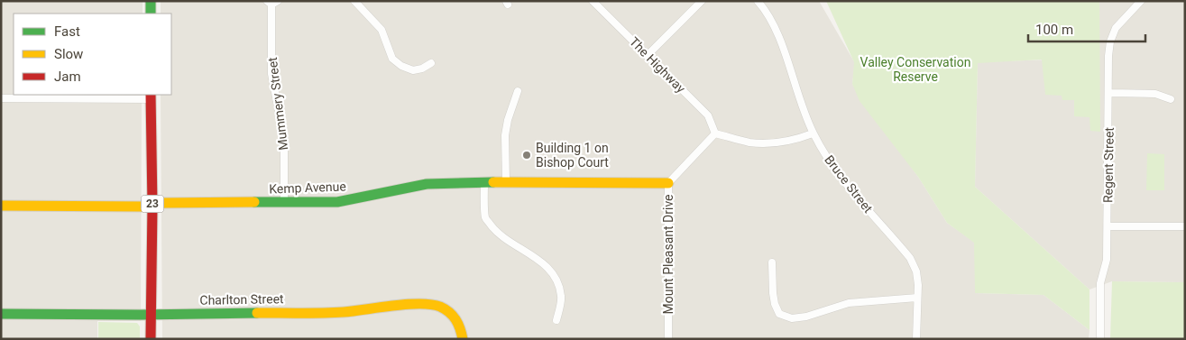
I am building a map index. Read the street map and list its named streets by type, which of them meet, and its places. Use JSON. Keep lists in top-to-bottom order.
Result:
{
  "streets": {
    "street": [
      "The Highway",
      "Mummery Street",
      "Regent Street",
      "Bruce Street",
      "Kemp Avenue",
      "23",
      "Mount Pleasant Drive",
      "Charlton Street"
    ]
  },
  "crossings": [
    ["The Highway", "Mount Pleasant Drive"],
    ["Mummery Street", "Kemp Avenue"],
    ["Kemp Avenue", "23"],
    ["Kemp Avenue", "Mount Pleasant Drive"],
    ["23", "Charlton Street"]
  ],
  "parks": ["Valley Conservation Reserve"],
  "places": ["Building 1 on Bishop Court"],
  "legend": ["Fast", "Slow", "Jam"],
  "scale_bar": "100 m"
}
